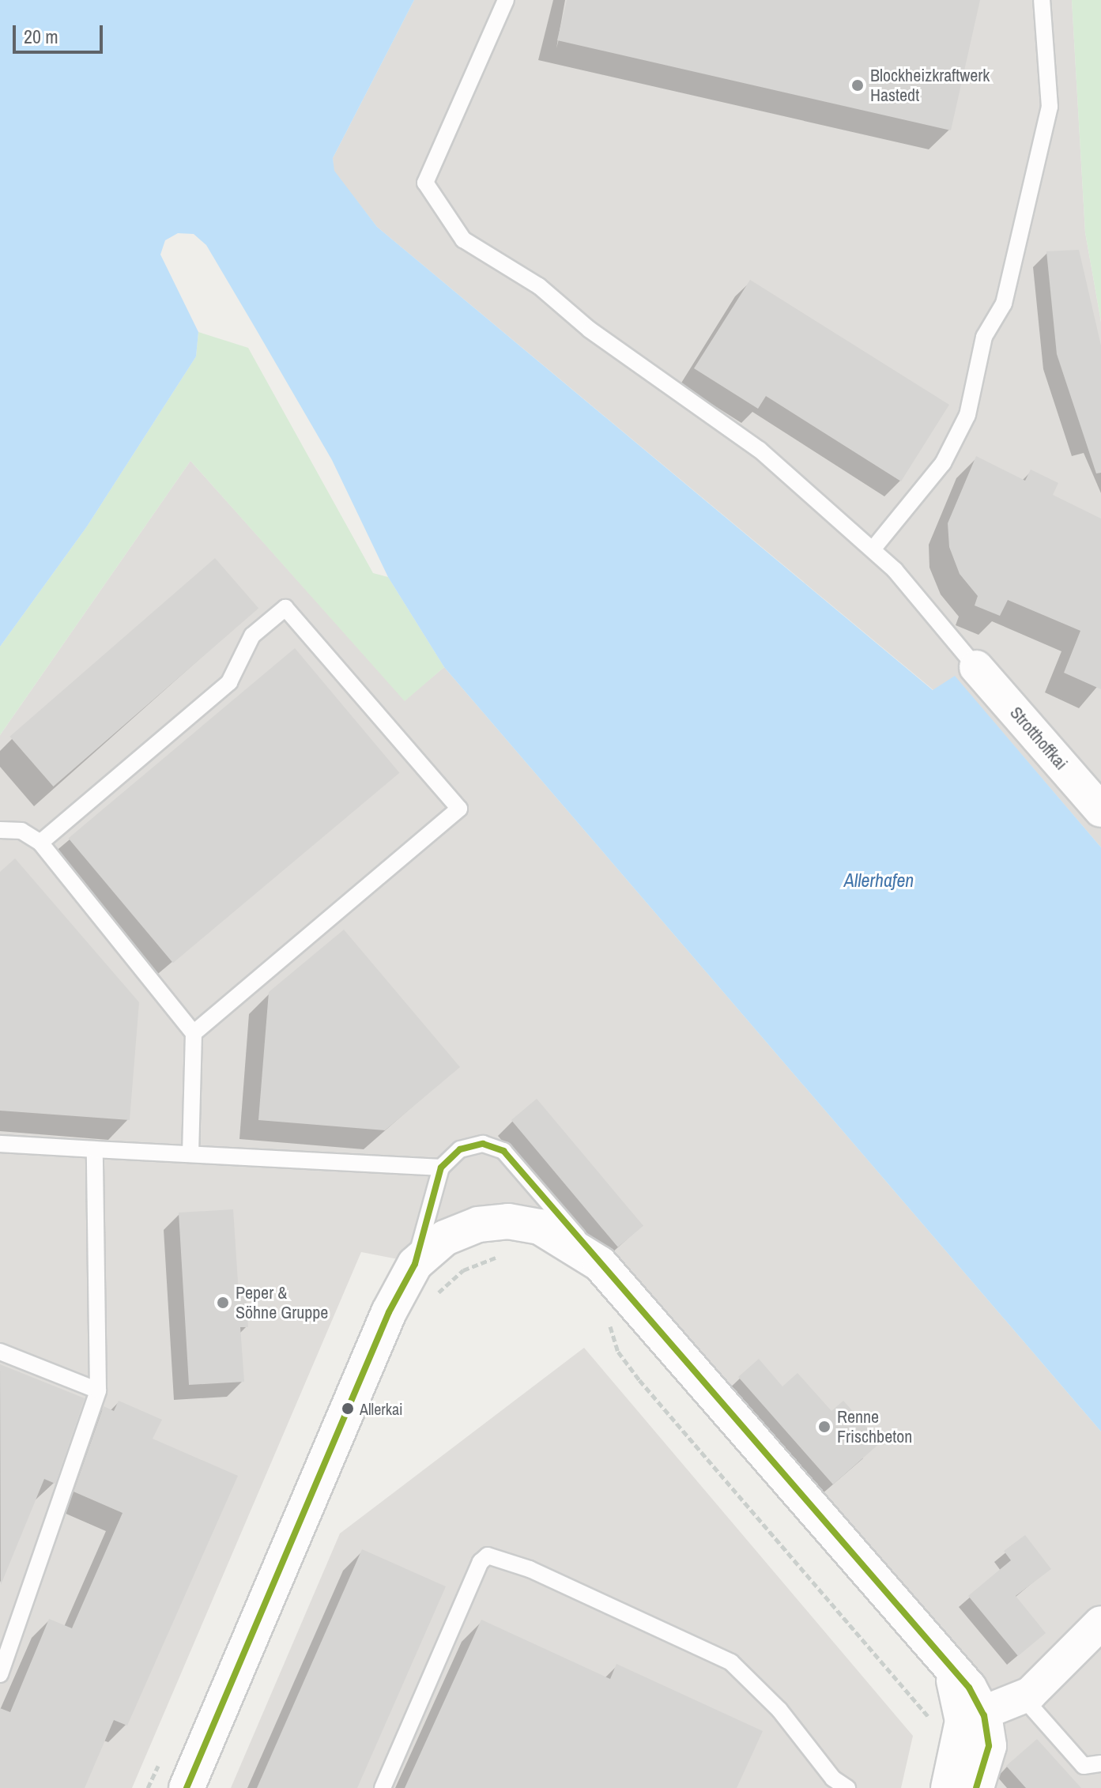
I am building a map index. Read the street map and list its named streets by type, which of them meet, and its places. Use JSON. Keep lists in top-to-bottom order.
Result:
{
  "streets": {
    "street": ["Strotthoffkai"]
  },
  "water": ["Allerhafen"],
  "places": [
    "Blockheizkraftwerk Hastedt",
    "Peper & Söhne Gruppe",
    "Allerkai",
    "Renne Frischbeton"
  ],
  "scale_bar": "20 m"
}
